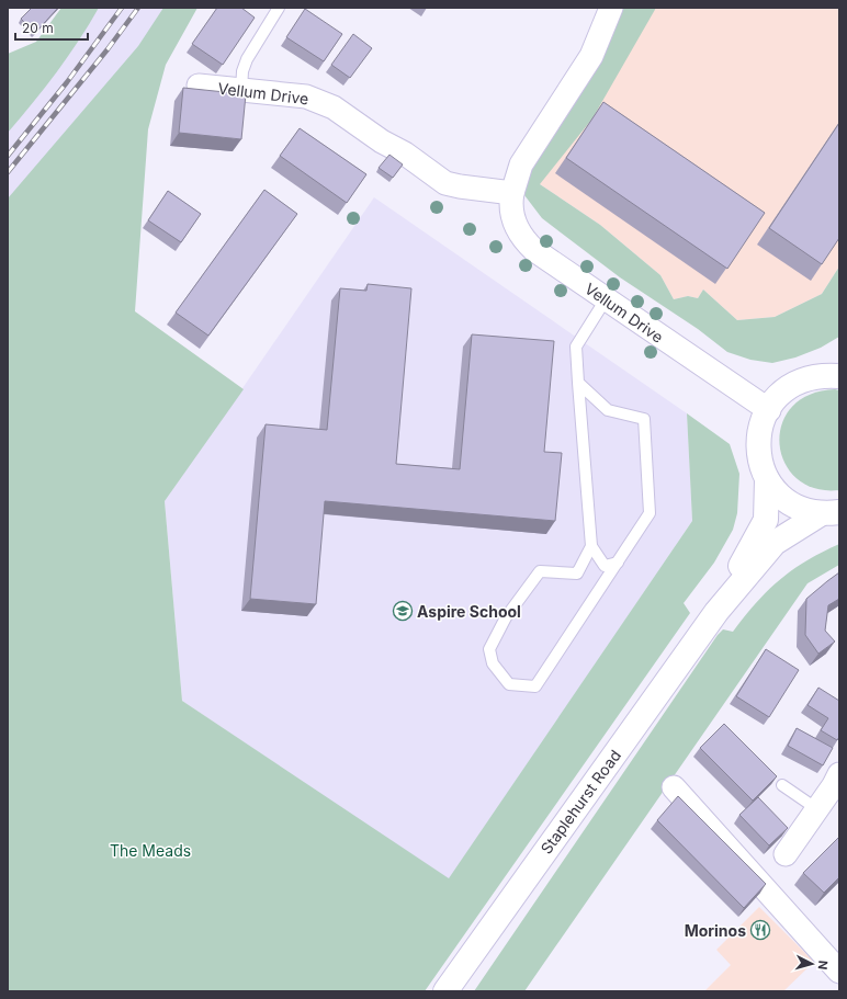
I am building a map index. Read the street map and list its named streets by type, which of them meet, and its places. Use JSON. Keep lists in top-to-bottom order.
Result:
{
  "streets": {
    "main road": ["Staplehurst Road"],
    "street": ["Vellum Drive"]
  },
  "parks": ["The Meads"],
  "places": {
    "school or university": ["Aspire School"],
    "restaurant": ["Morinos"]
  },
  "scale_bar": "20 m",
  "north": "right"
}
